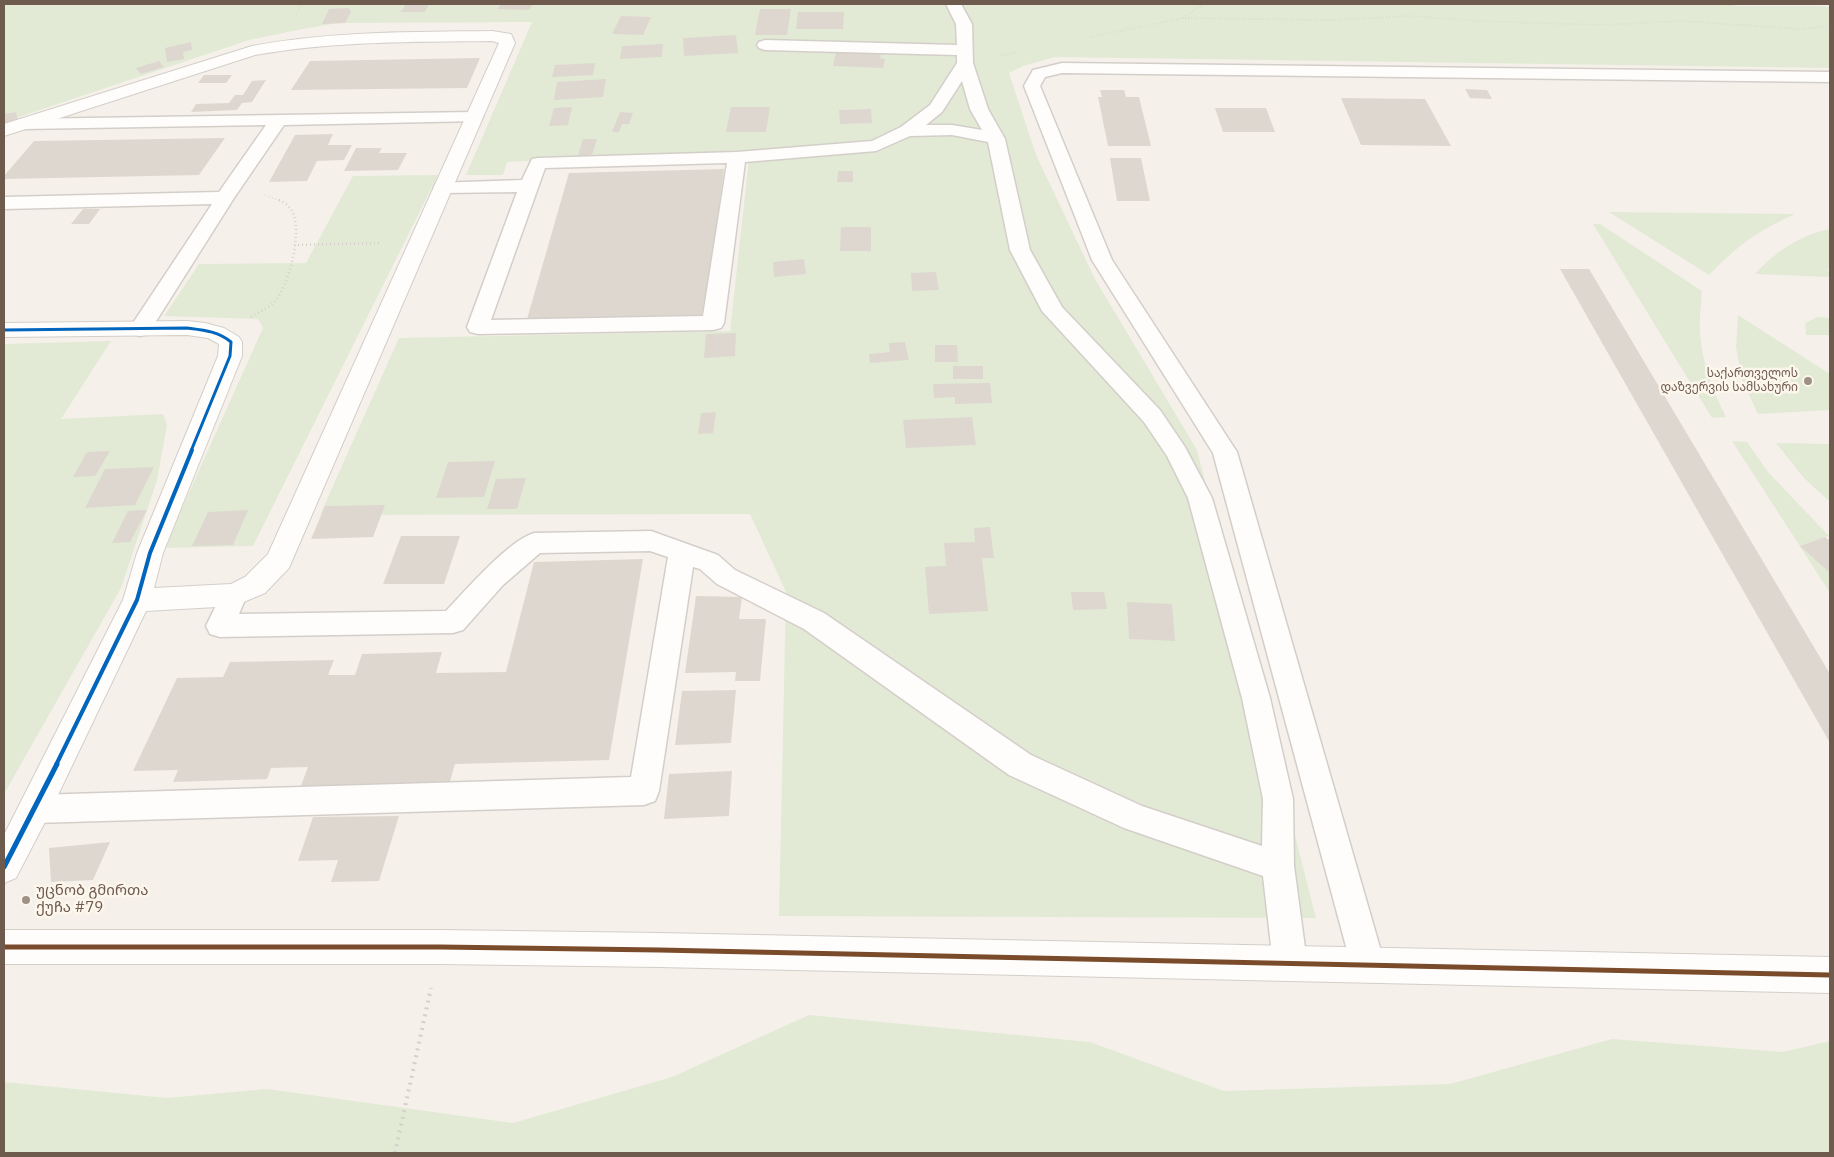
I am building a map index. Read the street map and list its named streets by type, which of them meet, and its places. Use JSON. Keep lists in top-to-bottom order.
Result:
{
  "places": ["საქართველოს დაზვერვის სამსახური", "უცნობ გმირთა ქუჩა #79"]
}
